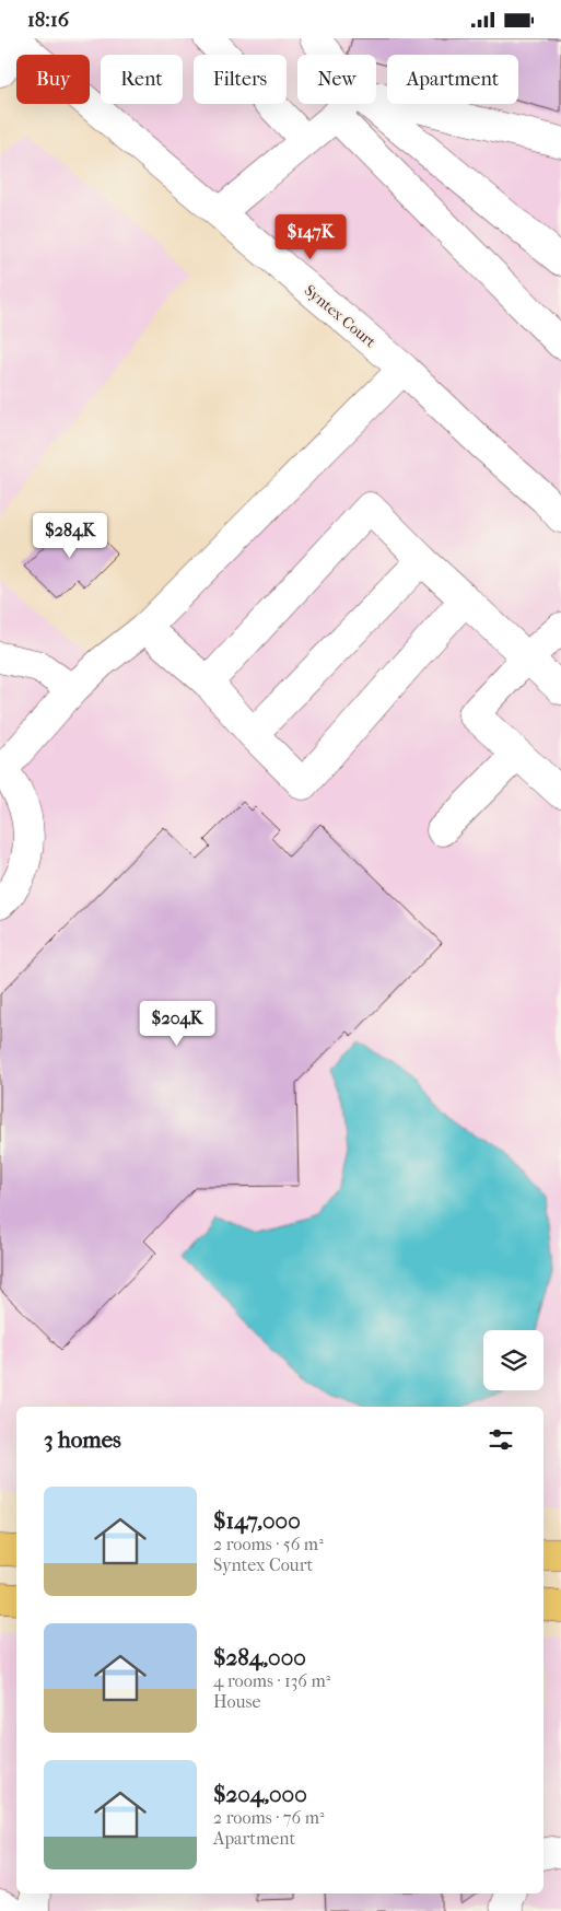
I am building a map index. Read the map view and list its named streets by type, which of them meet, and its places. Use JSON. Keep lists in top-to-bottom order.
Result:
{
  "streets": {
    "street": ["Syntex Court"]
  },
  "page": {
    "status": "18:16",
    "chip": [
      "Buy",
      "Rent",
      "Filters",
      "New",
      "Apartment"
    ],
    "price": ["$147K", "$284K", "$204K"],
    "heading": "3 homes",
    "list": [
      {
        "name": "$147,000",
        "note": "2 rooms · 56 m² · Syntex Court"
      },
      {
        "name": "$284,000",
        "note": "4 rooms · 136 m² · House"
      },
      {
        "name": "$204,000",
        "note": "2 rooms · 76 m² · Apartment"
      }
    ]
  }
}
